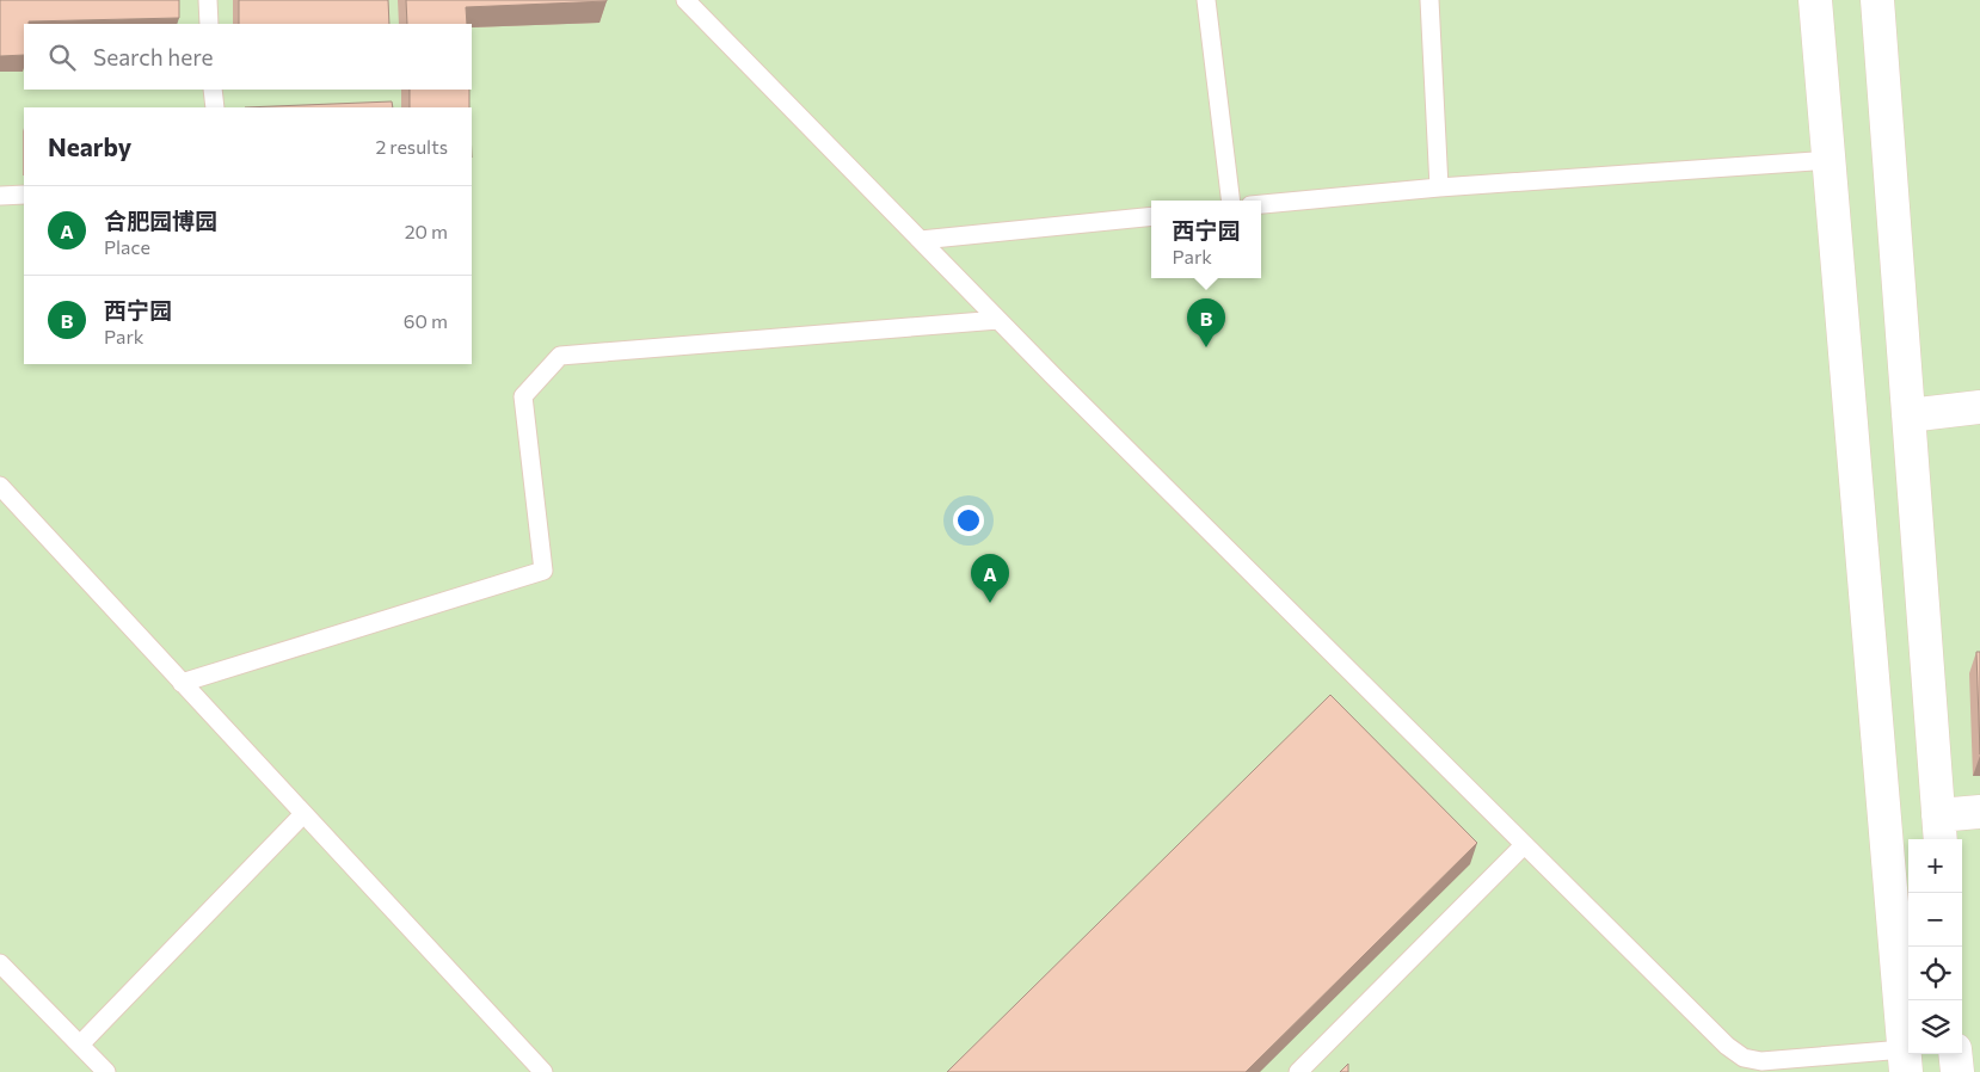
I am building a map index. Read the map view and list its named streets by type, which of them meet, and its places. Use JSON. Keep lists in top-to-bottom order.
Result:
{
  "page": {
    "search": "Search here",
    "heading": ["Nearby", "2 results"],
    "list": [
      {
        "mark": "A",
        "name": "合肥园博园",
        "note": "Place",
        "value": "20 m"
      },
      {
        "mark": "B",
        "name": "西宁园",
        "note": "Park",
        "value": "60 m"
      }
    ],
    "popup": ["西宁园", "Park"],
    "pins": ["B", "A"],
    "map_buttons": ["+", "−"]
  }
}
